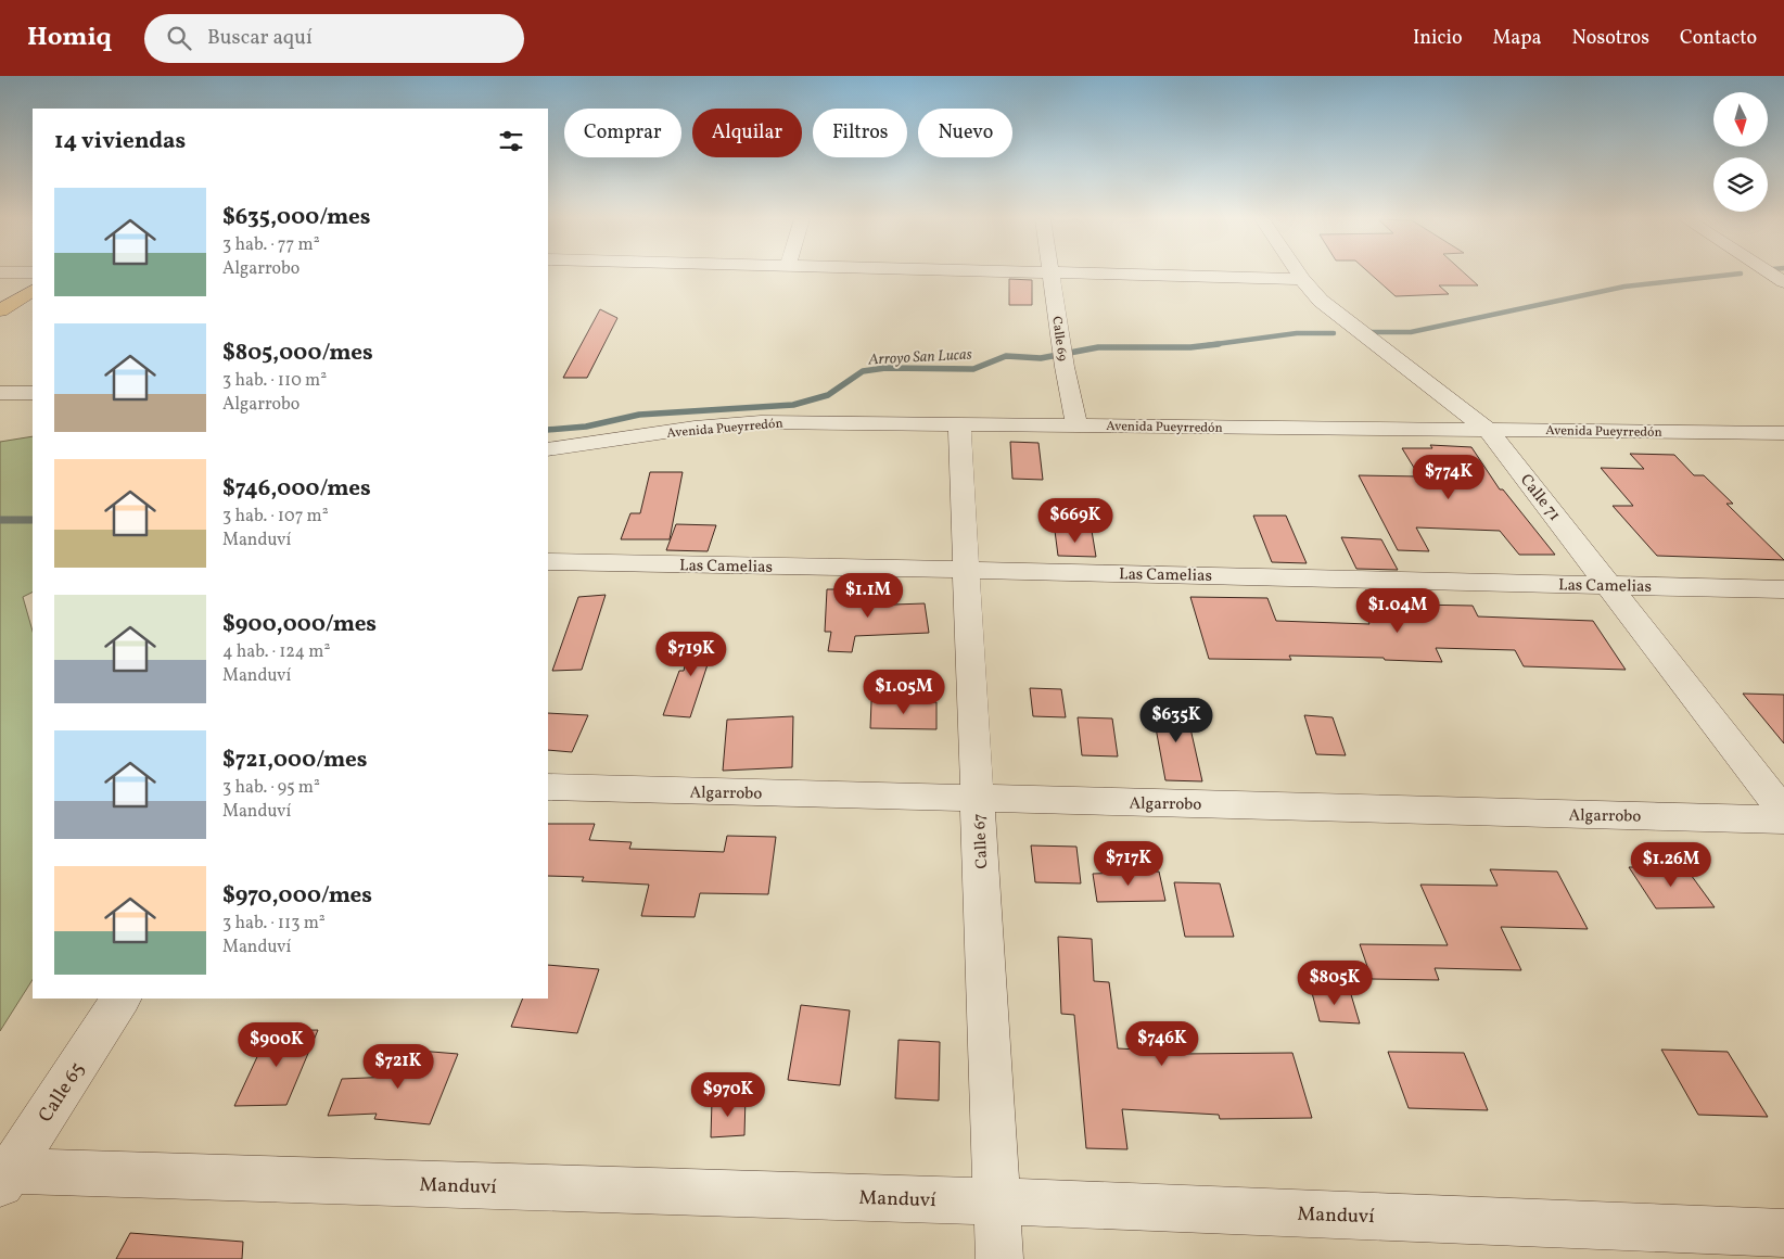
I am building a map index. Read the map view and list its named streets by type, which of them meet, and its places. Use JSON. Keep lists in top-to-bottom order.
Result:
{
  "streets": {
    "street": [
      "Calle 69",
      "Avenida Pueyrredón",
      "Calle 71",
      "Las Camelias",
      "Algarrobo",
      "Calle 67",
      "Calle 65",
      "Manduví"
    ]
  },
  "crossings": [
    ["Calle 69", "Avenida Pueyrredón"],
    ["Avenida Pueyrredón", "Calle 71"],
    ["Avenida Pueyrredón", "Calle 67"],
    ["Calle 71", "Las Camelias"],
    ["Las Camelias", "Calle 67"],
    ["Algarrobo", "Calle 67"],
    ["Calle 67", "Manduví"],
    ["Calle 65", "Manduví"]
  ],
  "water": ["Arroyo San Lucas"],
  "north": "bottom",
  "page": {
    "header": "Homiq",
    "search": "Buscar aquí",
    "nav": [
      "Inicio",
      "Mapa",
      "Nosotros",
      "Contacto"
    ],
    "chip": [
      "Comprar",
      "Alquilar",
      "Filtros",
      "Nuevo"
    ],
    "heading": "14 viviendas",
    "list": [
      {
        "name": "$635,000/mes",
        "note": "3 hab. · 77 m² · Algarrobo"
      },
      {
        "name": "$805,000/mes",
        "note": "3 hab. · 110 m² · Algarrobo"
      },
      {
        "name": "$746,000/mes",
        "note": "3 hab. · 107 m² · Manduví"
      },
      {
        "name": "$900,000/mes",
        "note": "4 hab. · 124 m² · Manduví"
      },
      {
        "name": "$721,000/mes",
        "note": "3 hab. · 95 m² · Manduví"
      },
      {
        "name": "$970,000/mes",
        "note": "3 hab. · 113 m² · Manduví"
      }
    ],
    "price": [
      "$774K",
      "$669K",
      "$1.1M",
      "$1.04M",
      "$719K",
      "$1.05M",
      "$635K",
      "$717K",
      "$1.26M",
      "$805K",
      "$746K",
      "$900K",
      "$721K",
      "$970K"
    ]
  }
}
